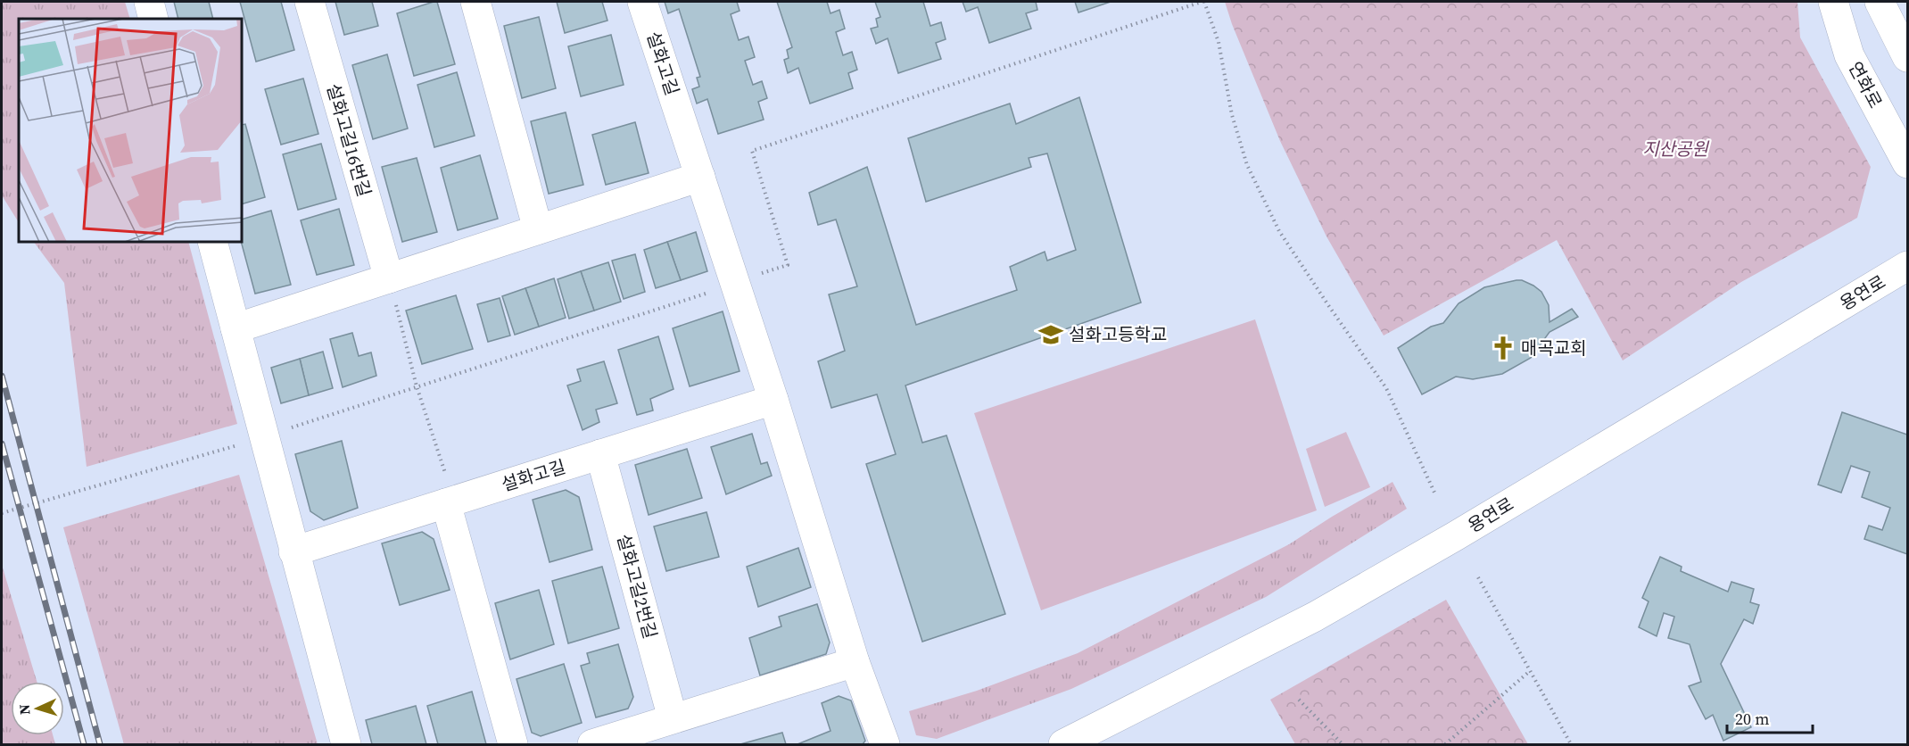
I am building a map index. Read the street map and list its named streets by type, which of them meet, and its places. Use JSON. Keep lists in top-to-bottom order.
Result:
{
  "streets": {
    "street": [
      "설화고길",
      "연화로",
      "설화고길16번길",
      "용연로",
      "설화고길2번길"
    ]
  },
  "crossings": [
    ["설화고길", "설화고길2번길"]
  ],
  "parks": ["지산공원"],
  "places": {
    "school or university": ["설화고등학교"],
    "church": ["매곡교회"]
  },
  "scale_bar": "20 m",
  "north": "left"
}
